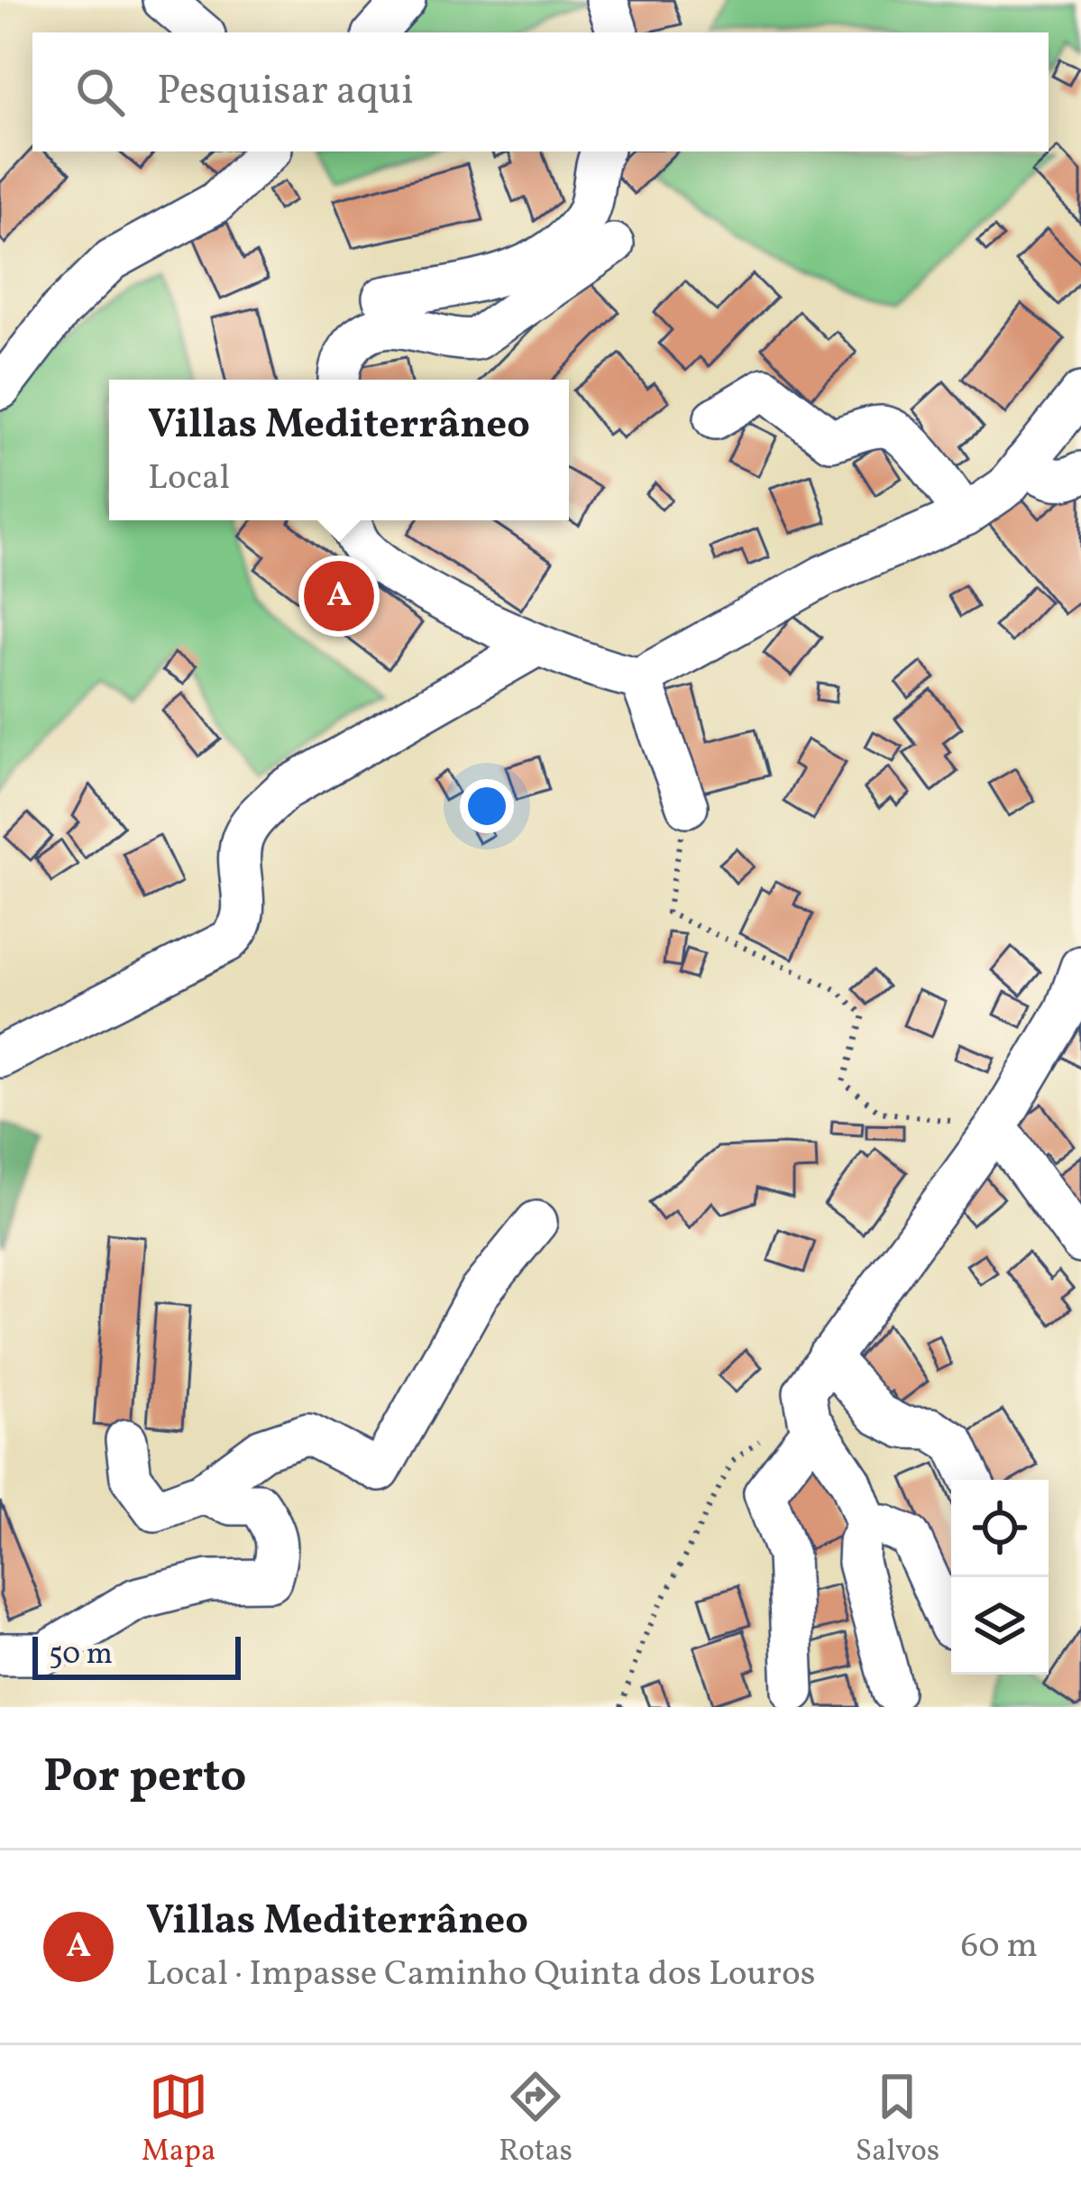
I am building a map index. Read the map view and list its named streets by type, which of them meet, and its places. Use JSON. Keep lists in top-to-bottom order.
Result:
{
  "scale_bar": "50 m",
  "page": {
    "search": "Pesquisar aqui",
    "popup": ["Villas Mediterrâneo", "Local"],
    "pins": "A",
    "scale": "50 m",
    "heading": "Por perto",
    "list": [
      {
        "mark": "A",
        "name": "Villas Mediterrâneo",
        "note": "Local · Impasse Caminho Quinta dos Louros",
        "value": "60 m"
      }
    ],
    "nav": ["Mapa", "Rotas", "Salvos"]
  }
}
